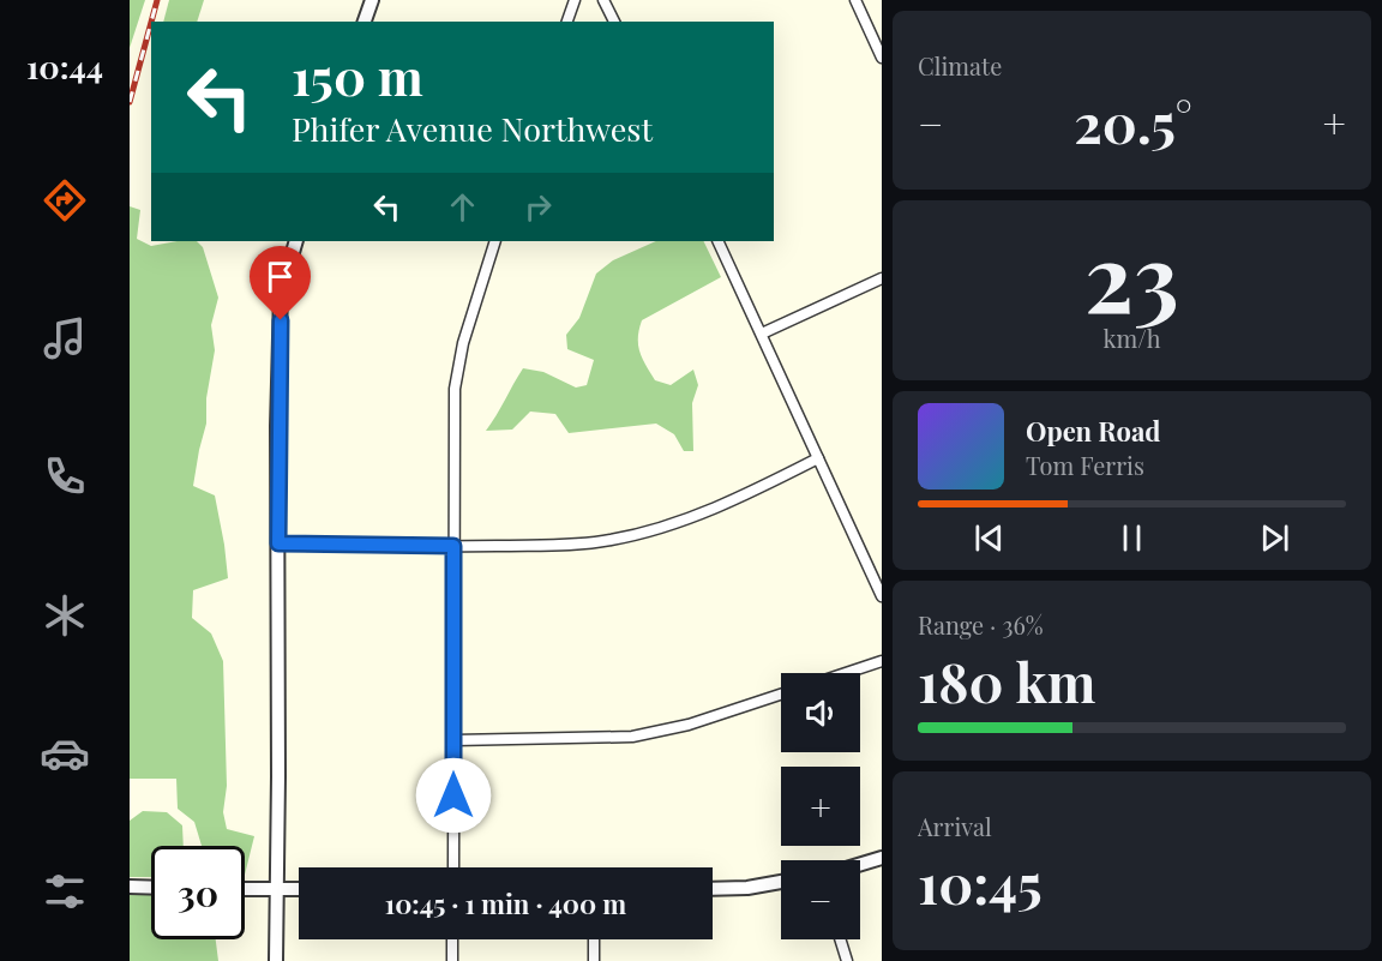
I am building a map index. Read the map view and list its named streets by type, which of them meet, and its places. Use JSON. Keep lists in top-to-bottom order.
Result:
{
  "page": {
    "tabs": "10:44",
    "tile": [
      "Climate",
      ["23", "km/h"],
      ["Range · 36%", "180 km"],
      ["Arrival", "10:45"]
    ],
    "turn": ["150 m", "Phifer Avenue Northwest"],
    "heat": ["−", "20.5°", "+"],
    "song": ["Open Road", "Tom Ferris"],
    "map_buttons": ["+", "−"],
    "limit": "30",
    "trip": "10:45 · 1 min · 400 m"
  }
}
